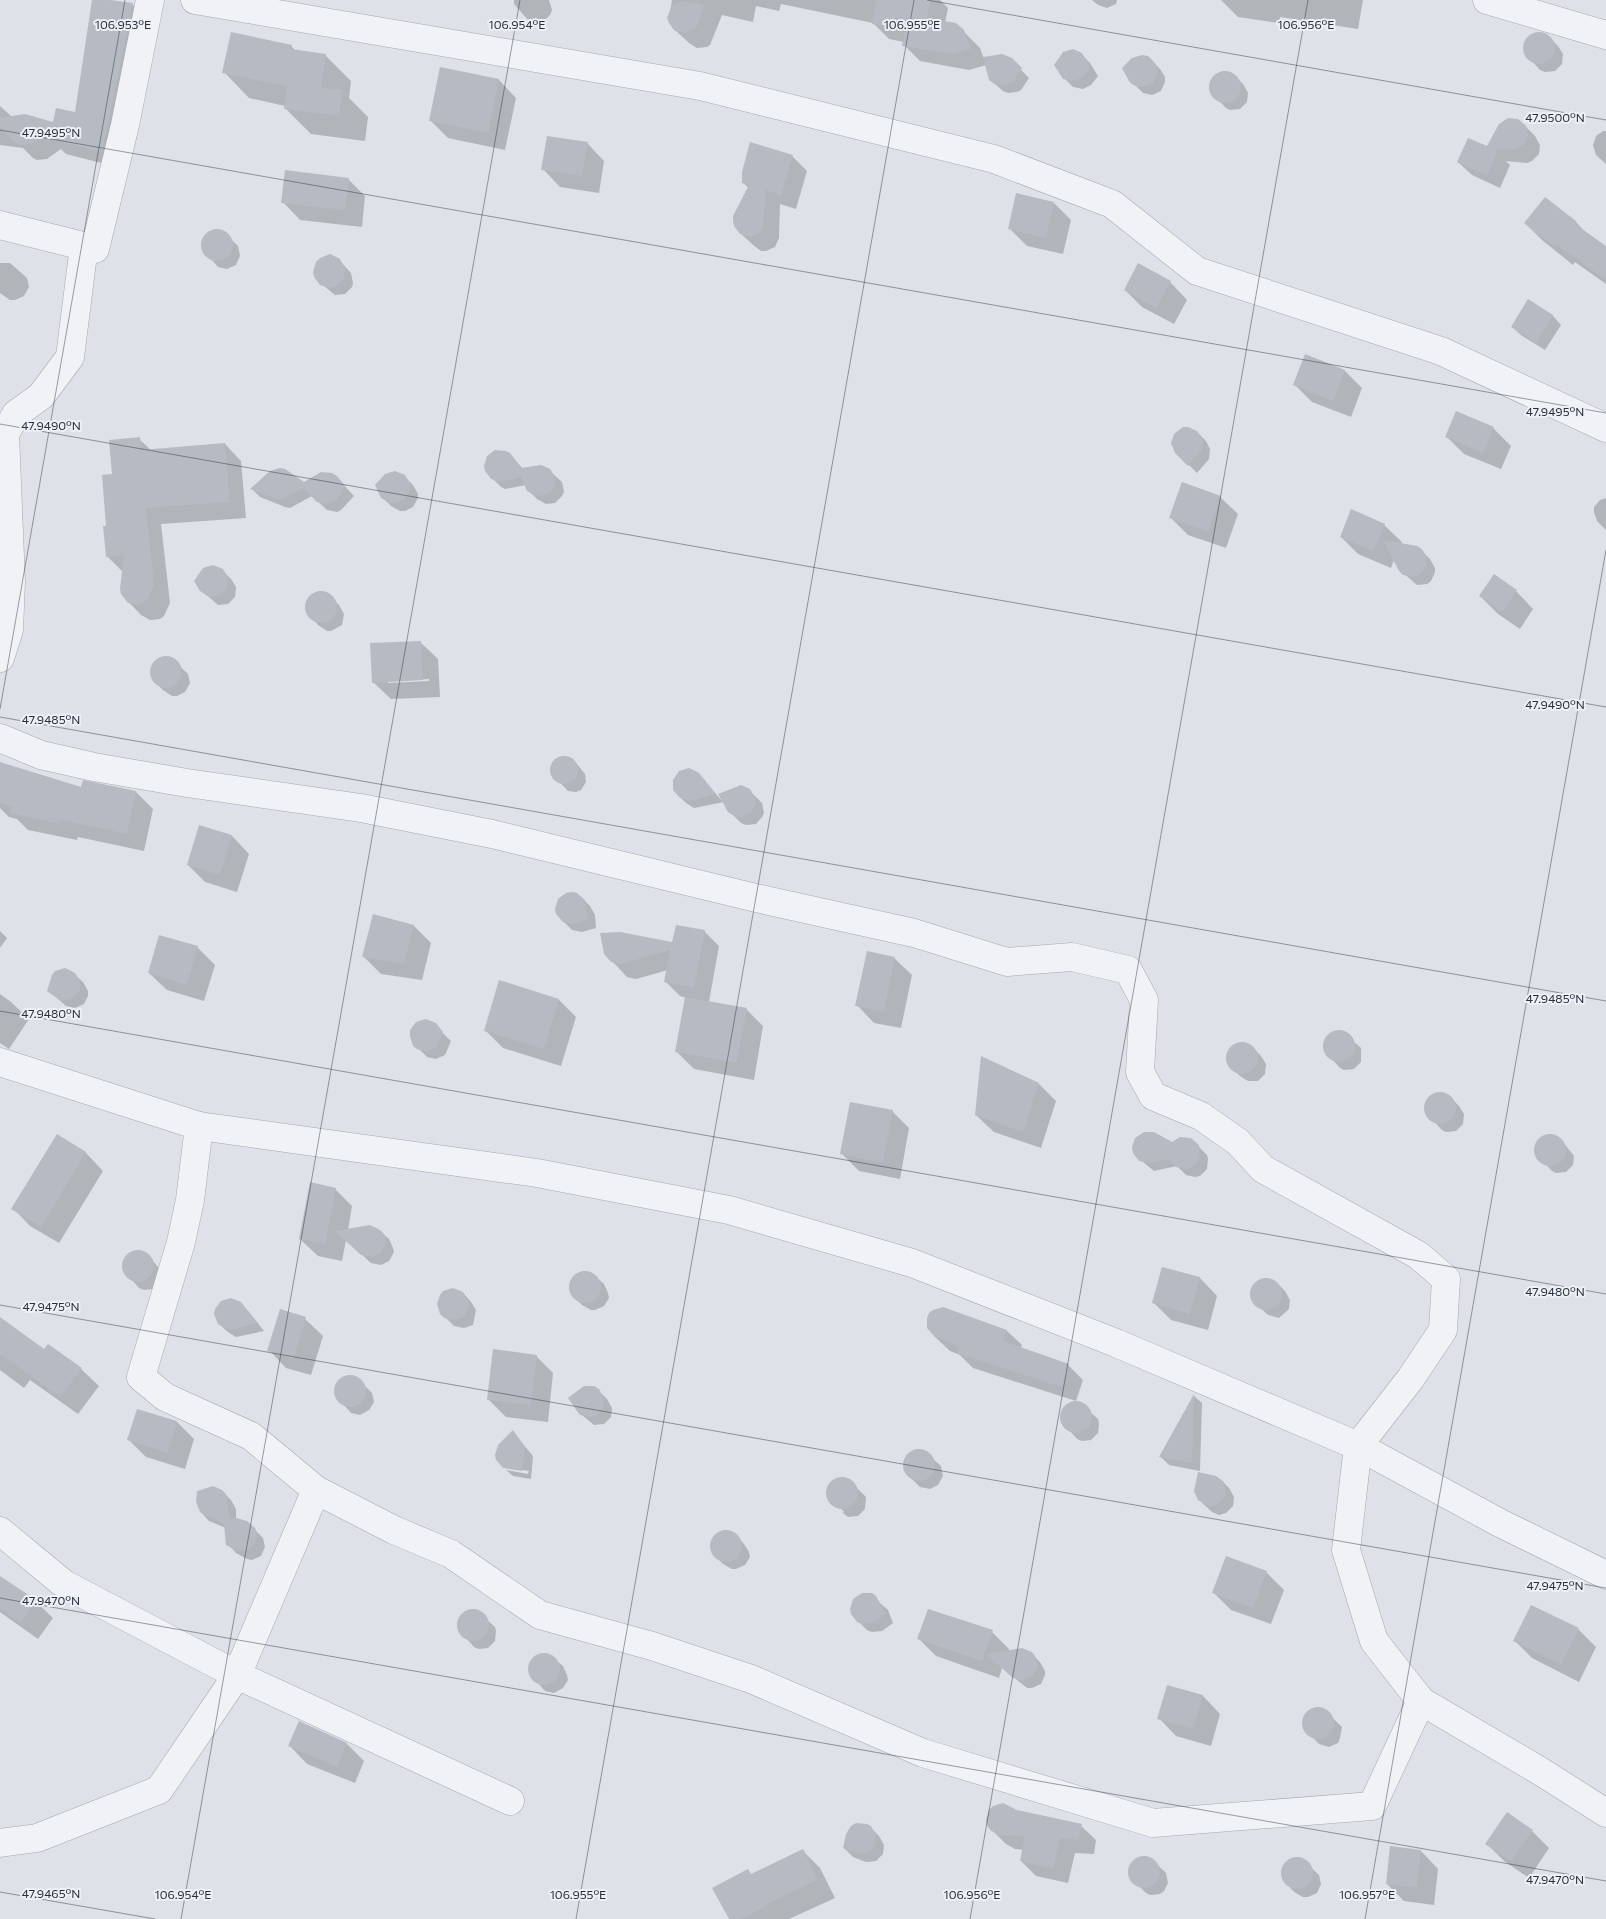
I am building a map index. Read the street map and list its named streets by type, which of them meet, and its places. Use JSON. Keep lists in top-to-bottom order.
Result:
{
  "coordinates": [
    "106.953°E",
    "106.954°E",
    "106.955°E",
    "106.956°E",
    "47.9500°N",
    "47.9495°N",
    "47.9490°N",
    "47.9485°N",
    "47.9480°N",
    "47.9475°N",
    "47.9470°N",
    "47.9465°N",
    "106.957°E"
  ]
}
